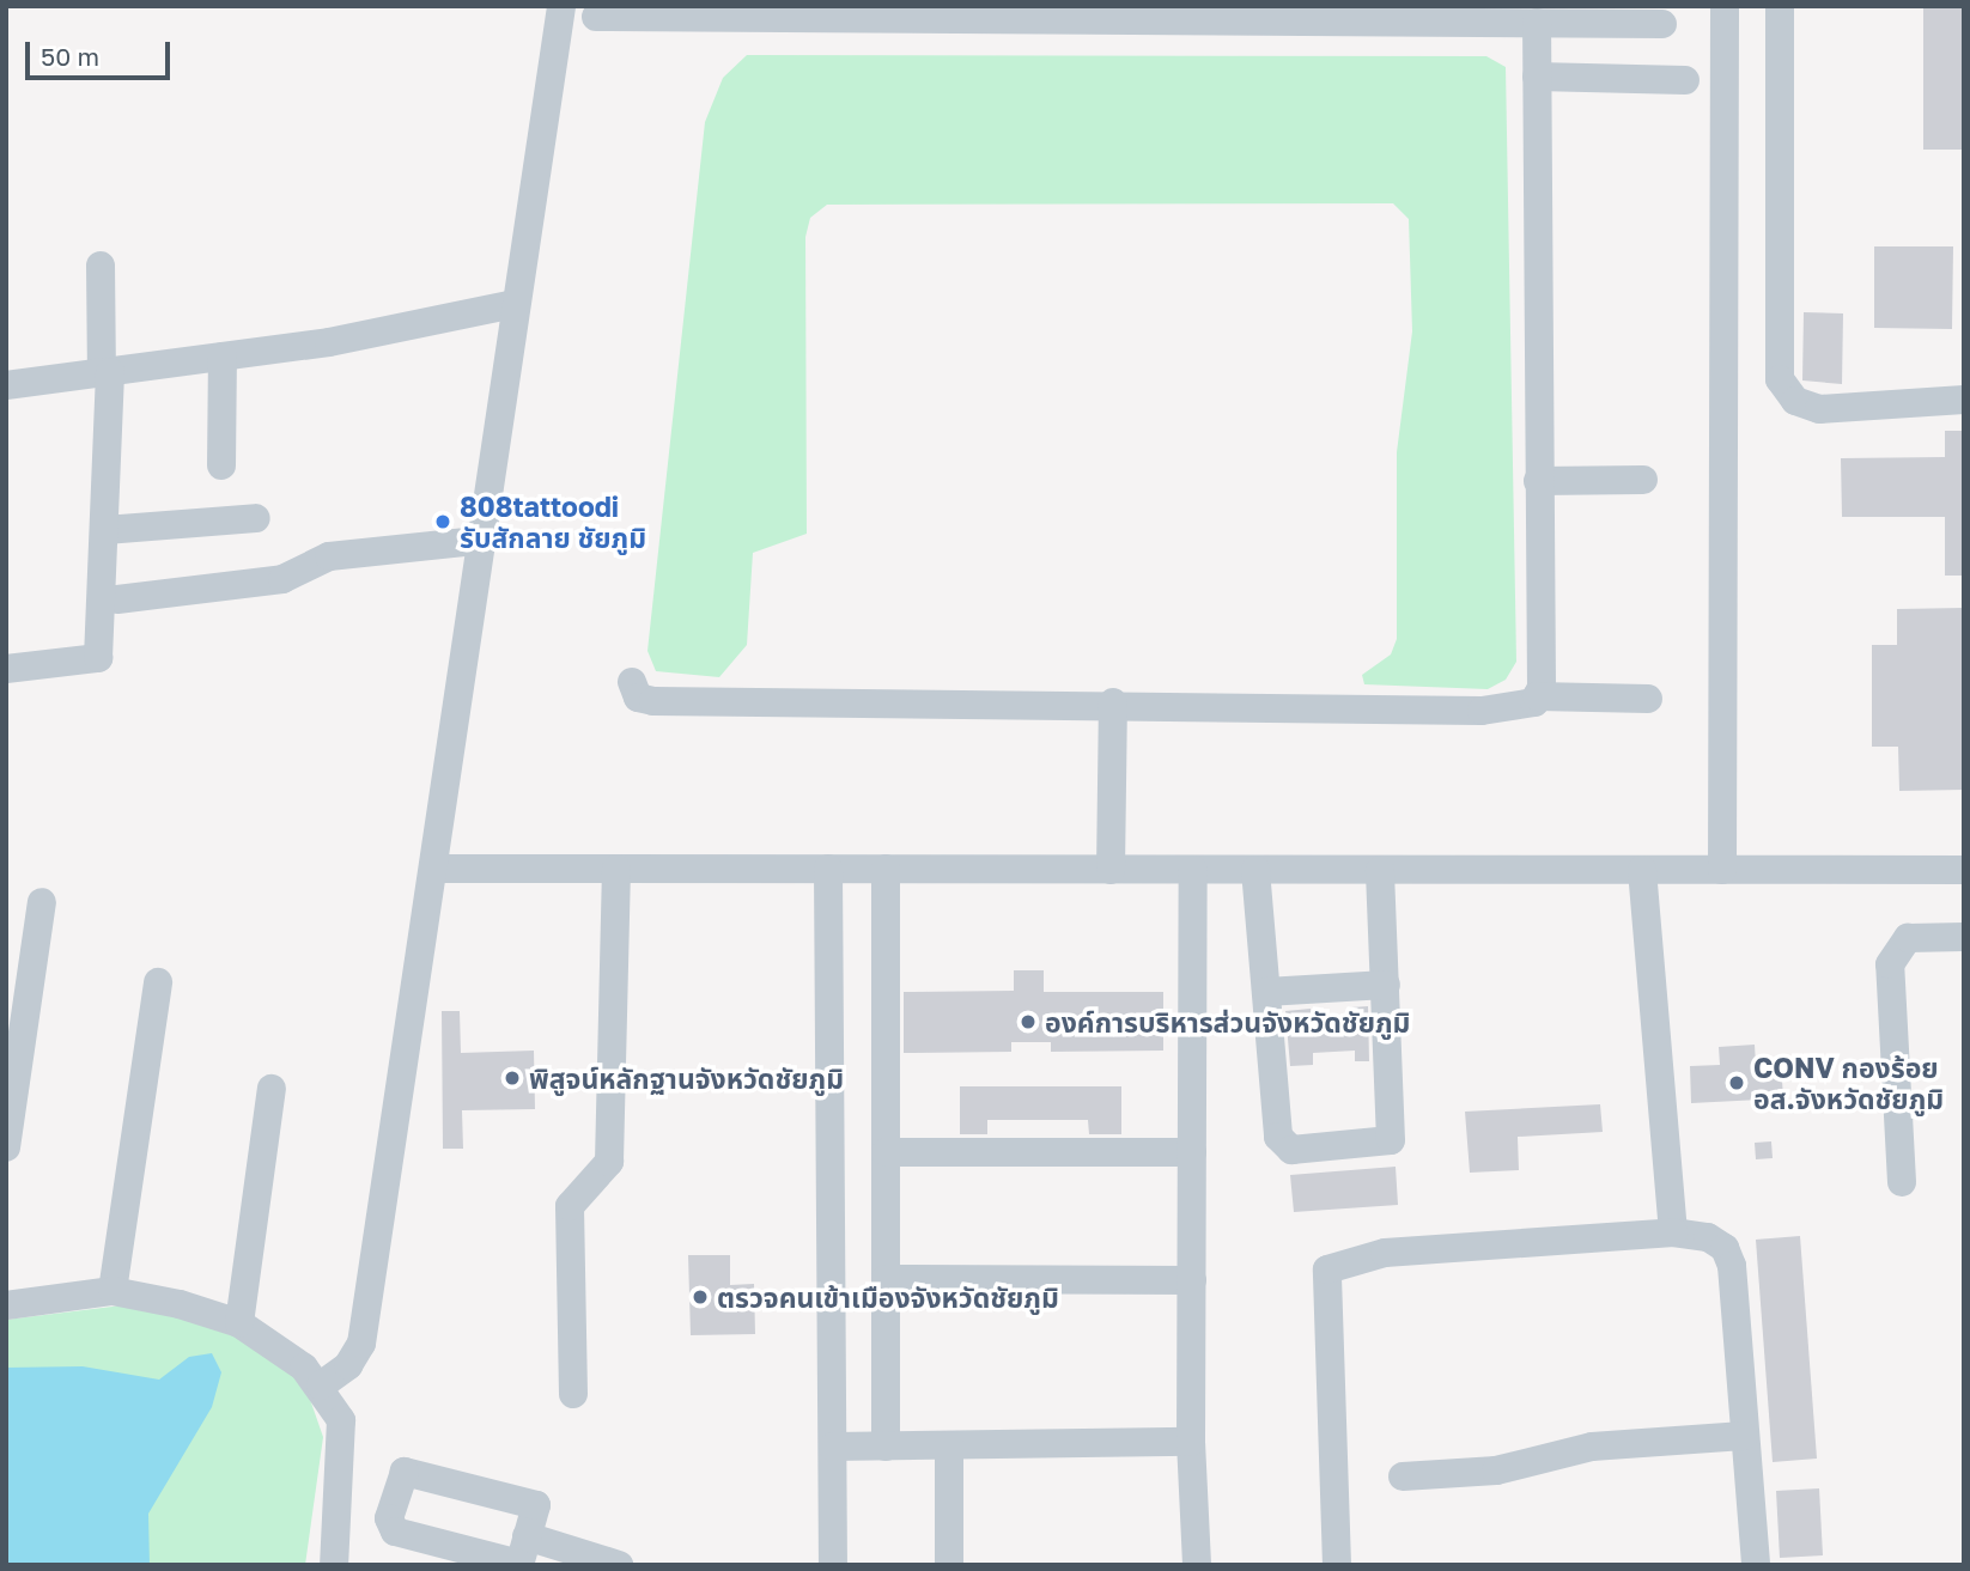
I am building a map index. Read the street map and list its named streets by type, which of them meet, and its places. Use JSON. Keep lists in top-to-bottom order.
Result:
{
  "places": [
    "808tattoodi รับสักลาย ชัยภูมิ",
    "องค์การบริหารส่วนจังหวัดชัยภูมิ",
    "พิสูจน์หลักฐานจังหวัดชัยภูมิ",
    "CONV กองร้อย อส.จังหวัดชัยภูมิ",
    "ตรวจคนเข้าเมืองจังหวัดชัยภูมิ"
  ],
  "scale_bar": "50 m"
}
